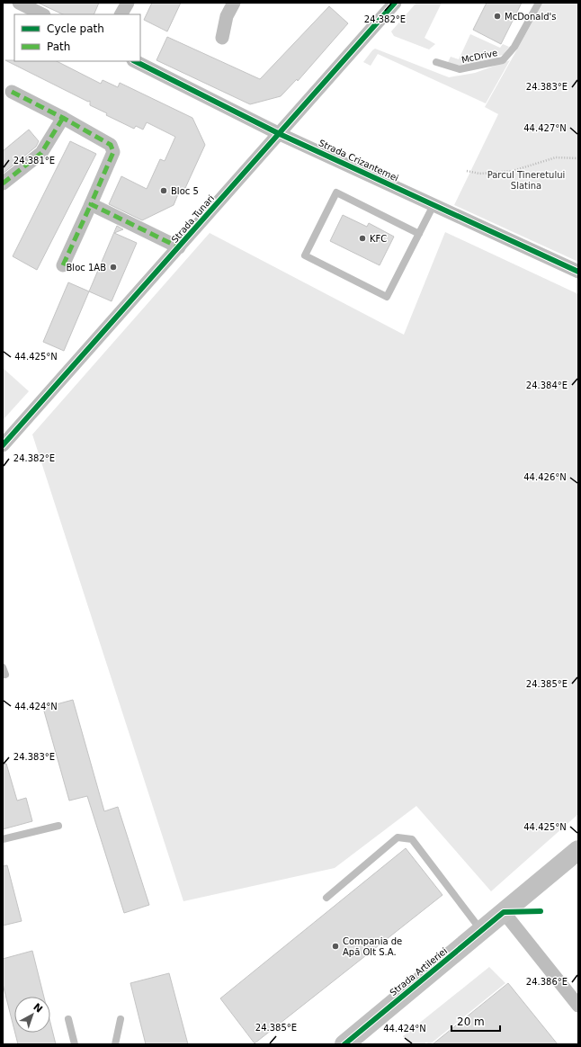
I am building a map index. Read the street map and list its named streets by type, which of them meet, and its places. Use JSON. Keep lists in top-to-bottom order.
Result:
{
  "streets": {
    "main road": ["Strada Artileriei"],
    "street": ["Strada Crizantemei", "Strada Tunari"],
    "lane": ["McDrive"]
  },
  "crossings": [
    ["Strada Crizantemei", "Strada Tunari"]
  ],
  "parks": ["Parcul Tineretului Slatina"],
  "places": [
    "McDonald's",
    "Bloc 5",
    "KFC",
    "Bloc 1AB",
    "Compania de Apă Olt S.A."
  ],
  "legend": ["Cycle path", "Path"],
  "scale_bar": "20 m",
  "north": "top right",
  "coordinates": [
    "24.382°E",
    "24.383°E",
    "44.427°N",
    "24.381°E",
    "44.425°N",
    "24.384°E",
    "44.426°N",
    "24.385°E",
    "44.424°N",
    "24.386°E"
  ]
}
